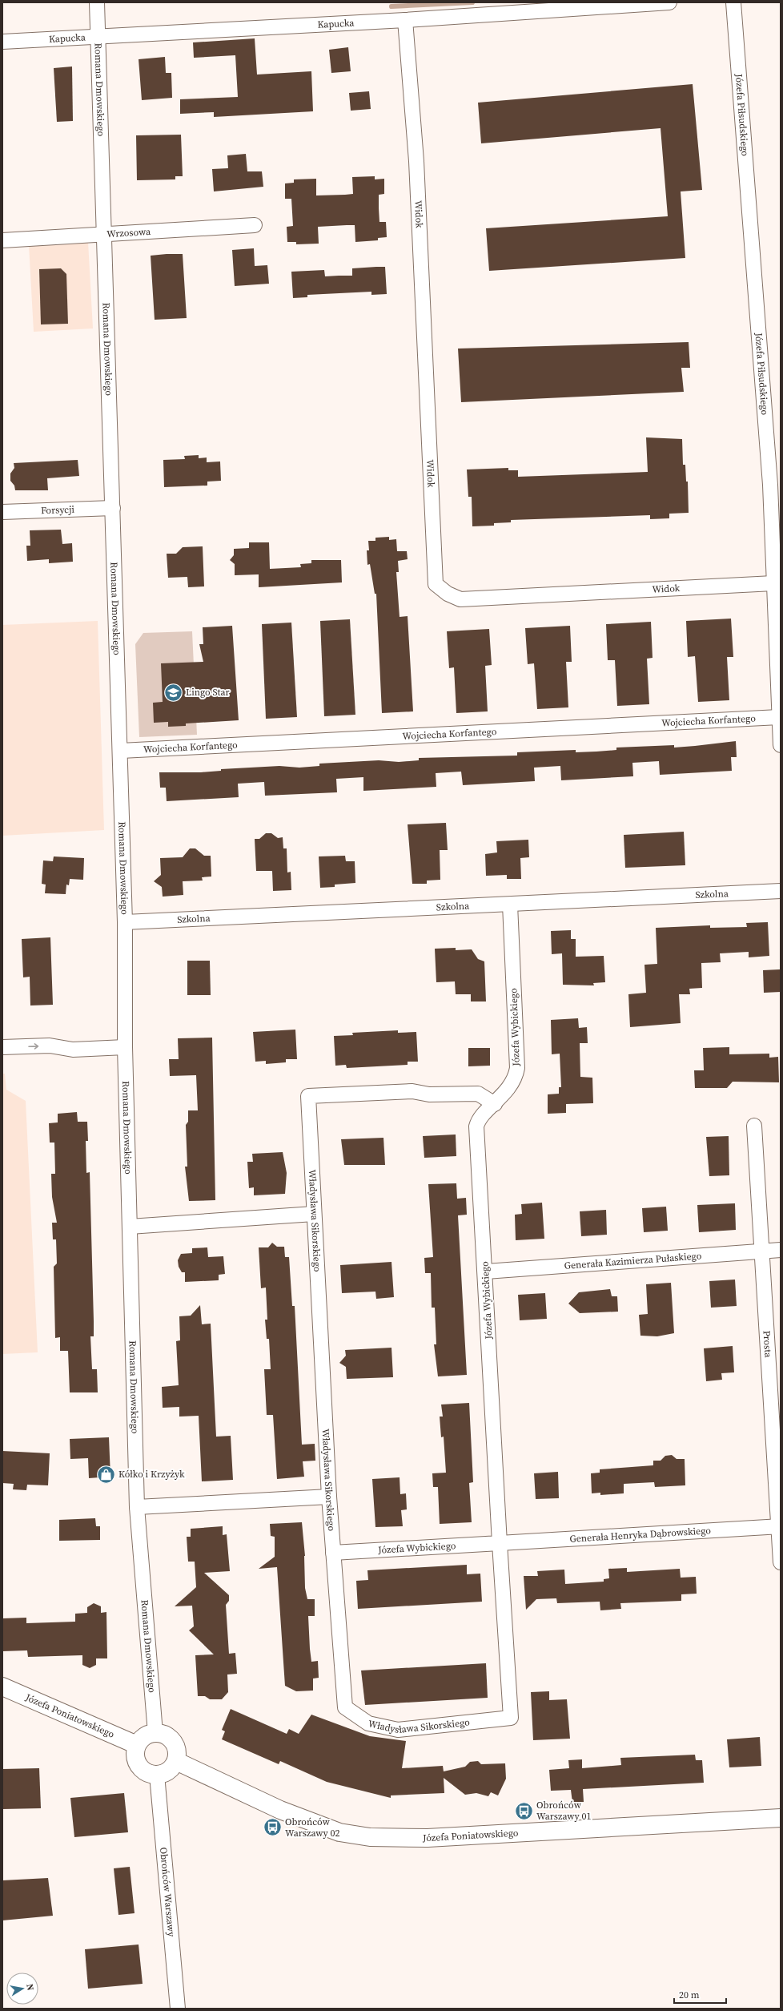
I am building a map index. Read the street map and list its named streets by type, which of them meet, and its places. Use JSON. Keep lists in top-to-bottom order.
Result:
{
  "streets": {
    "street": [
      "Kapucka",
      "Romana Dmowskiego",
      "Józefa Piłsudskiego",
      "Widok",
      "Wrzosowa",
      "Forsycji",
      "Wojciecha Korfantego",
      "Szkolna",
      "Józefa Wybickiego",
      "Władysława Sikorskiego",
      "Generała Kazimierza Pułaskiego",
      "Prosta",
      "Generała Henryka Dąbrowskiego",
      "Józefa Poniatowskiego",
      "Obrońców Warszawy"
    ]
  },
  "crossings": [
    ["Kapucka", "Romana Dmowskiego"],
    ["Kapucka", "Widok"],
    ["Romana Dmowskiego", "Wrzosowa"],
    ["Romana Dmowskiego", "Forsycji"],
    ["Romana Dmowskiego", "Wojciecha Korfantego"],
    ["Romana Dmowskiego", "Szkolna"],
    ["Romana Dmowskiego", "Józefa Poniatowskiego"],
    ["Romana Dmowskiego", "Obrońców Warszawy"],
    ["Józefa Piłsudskiego", "Widok"],
    ["Józefa Piłsudskiego", "Wojciecha Korfantego"],
    ["Szkolna", "Józefa Wybickiego"],
    ["Józefa Wybickiego", "Władysława Sikorskiego"],
    ["Józefa Wybickiego", "Generała Kazimierza Pułaskiego"],
    ["Józefa Wybickiego", "Generała Henryka Dąbrowskiego"],
    ["Władysława Sikorskiego", "Generała Henryka Dąbrowskiego"],
    ["Generała Kazimierza Pułaskiego", "Prosta"],
    ["Prosta", "Generała Henryka Dąbrowskiego"],
    ["Józefa Poniatowskiego", "Obrońców Warszawy"]
  ],
  "places": {
    "school or university": ["Lingo Star"],
    "shop": ["Kółko i Krzyżyk"],
    "bus stop": ["Obrońców Warszawy 01", "Obrońców Warszawy 02"]
  },
  "scale_bar": "20 m",
  "north": "right"
}
